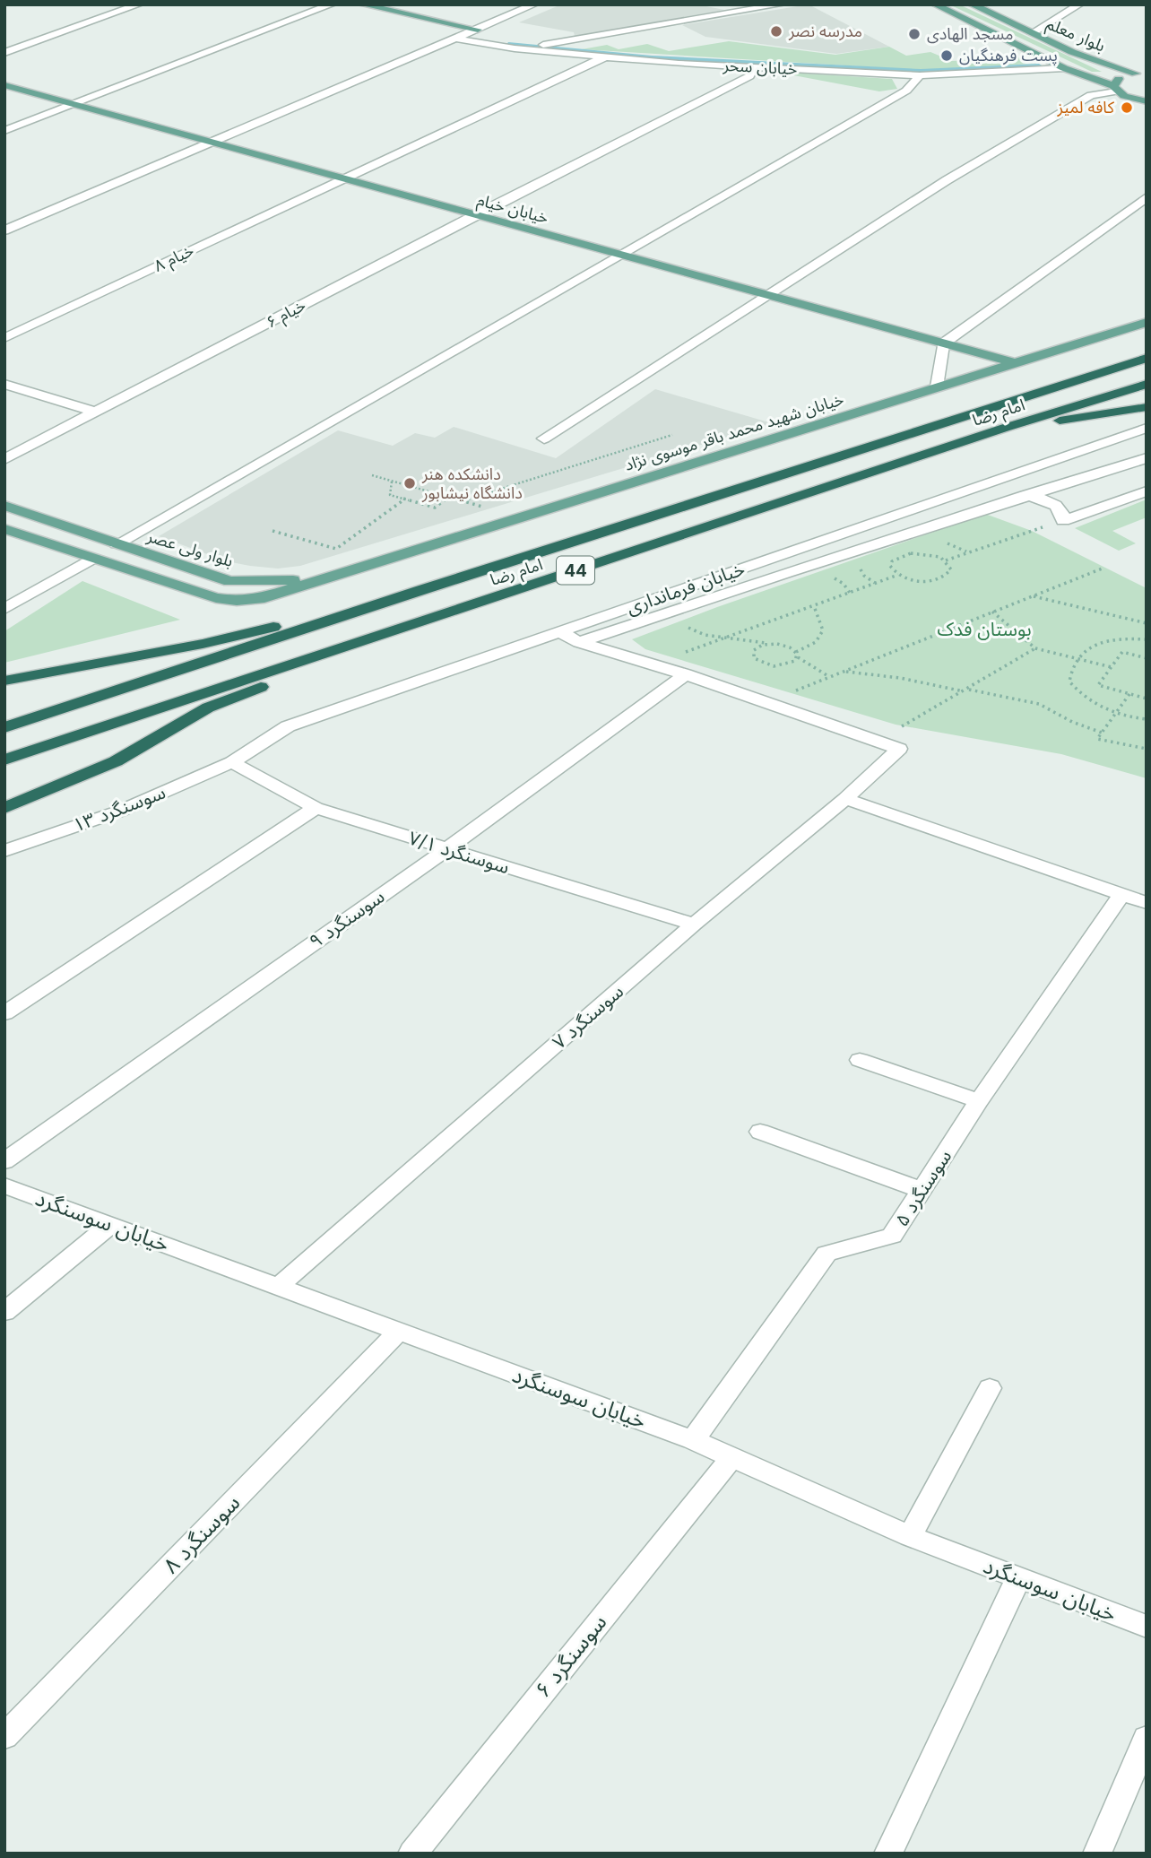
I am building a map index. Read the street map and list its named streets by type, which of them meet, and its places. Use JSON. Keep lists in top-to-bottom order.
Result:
{
  "streets": {
    "highway": ["امام رضا", "44"],
    "main road": [
      "بلوار معلم",
      "خیابان خیام",
      "خیابان شهید محمد باقر موسوی نژاد",
      "بلوار ولی عصر"
    ],
    "street": [
      "خیابان سحر",
      "خیام ۸",
      "خیام ۶",
      "خیابان فرمانداری",
      "سوسنگرد ۱۳",
      "سوسنگرد ۷/۱",
      "سوسنگرد ۹",
      "سوسنگرد ۷",
      "سوسنگرد ۵",
      "خیابان سوسنگرد",
      "سوسنگرد ۸",
      "سوسنگرد ۶"
    ]
  },
  "crossings": [
    ["بلوار معلم", "خیابان سحر"],
    ["خیابان سحر", "خیام ۸"],
    ["خیابان سحر", "خیام ۶"],
    ["خیابان خیام", "خیام ۸"],
    ["خیابان خیام", "خیام ۶"],
    ["خیابان خیام", "خیابان شهید محمد باقر موسوی نژاد"],
    ["خیابان شهید محمد باقر موسوی نژاد", "بلوار ولی عصر"],
    ["خیابان فرمانداری", "سوسنگرد ۱۳"],
    ["خیابان فرمانداری", "سوسنگرد ۷/۱"],
    ["سوسنگرد ۱۳", "سوسنگرد ۷/۱"],
    ["سوسنگرد ۷/۱", "سوسنگرد ۹"],
    ["سوسنگرد ۷/۱", "سوسنگرد ۷"],
    ["سوسنگرد ۷", "خیابان سوسنگرد"],
    ["سوسنگرد ۵", "خیابان سوسنگرد"],
    ["خیابان سوسنگرد", "سوسنگرد ۸"],
    ["خیابان سوسنگرد", "سوسنگرد ۶"]
  ],
  "parks": ["بوستان فدک"],
  "places": [
    "مدرسه نصر",
    "مسجد الهادی",
    "پست فرهنگیان",
    "کافه لمیز",
    "دانشکده هنر دانشگاه نیشابور"
  ]
}
